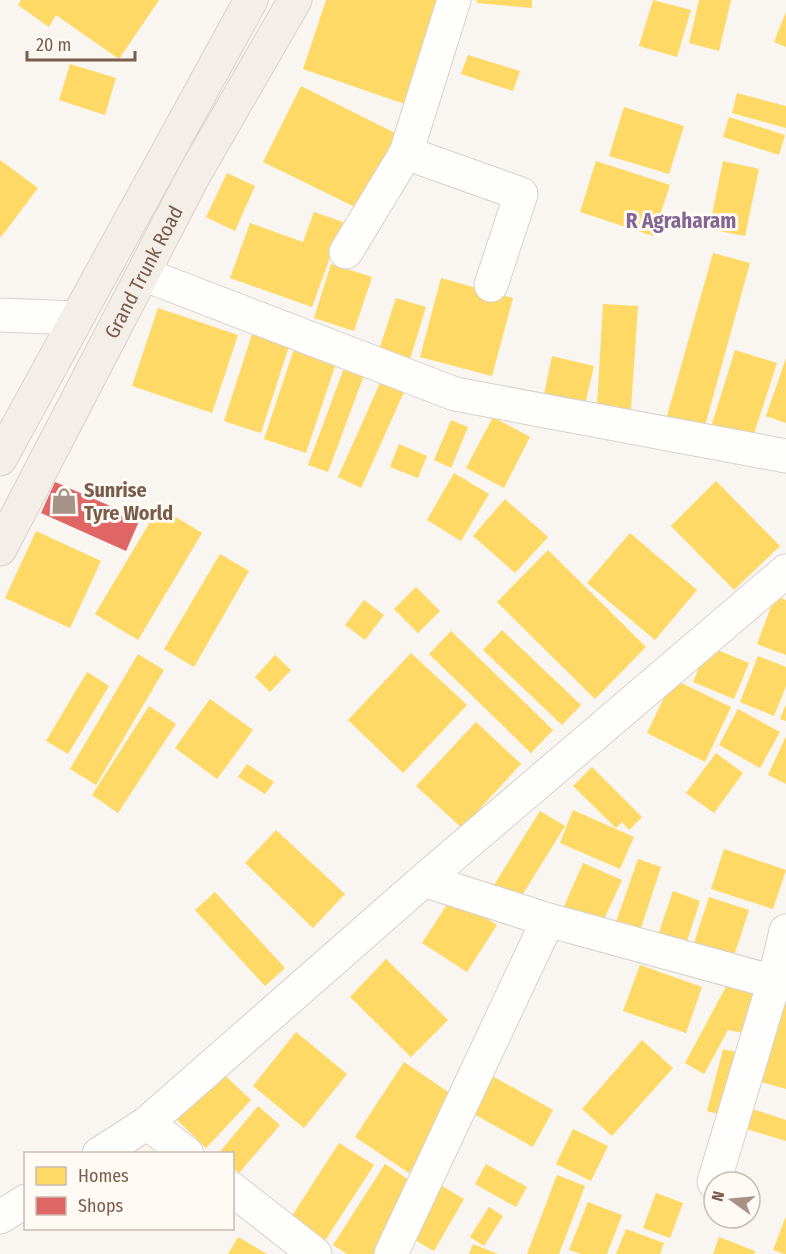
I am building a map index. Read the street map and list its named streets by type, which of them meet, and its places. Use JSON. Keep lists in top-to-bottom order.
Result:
{
  "streets": {
    "main road": ["Grand Trunk Road"]
  },
  "districts": ["R Agraharam"],
  "places": {
    "shop": ["Sunrise Tyre World"]
  },
  "legend": ["Homes", "Shops"],
  "scale_bar": "20 m",
  "north": "left"
}
